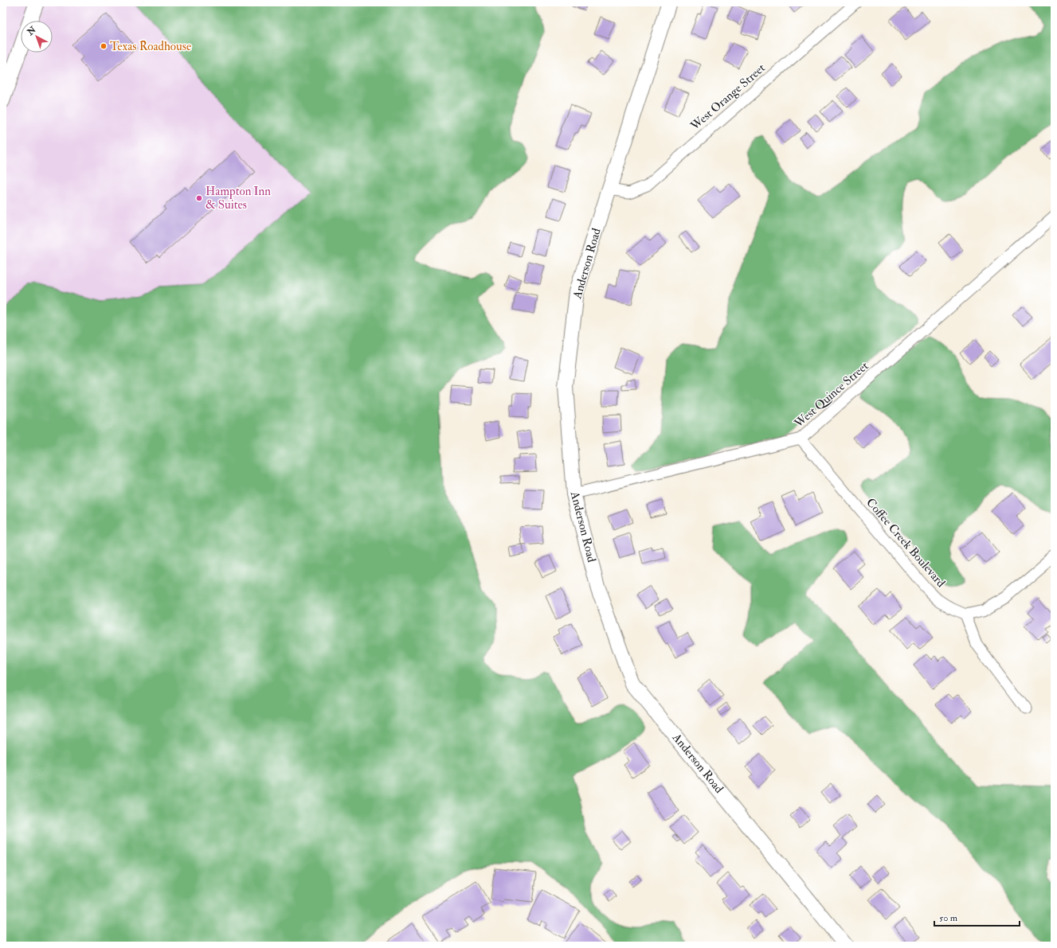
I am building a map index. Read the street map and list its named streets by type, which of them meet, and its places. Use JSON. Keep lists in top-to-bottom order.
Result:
{
  "streets": {
    "street": [
      "West Orange Street",
      "Anderson Road",
      "West Quince Street",
      "Coffee Creek Boulevard"
    ]
  },
  "crossings": [
    ["West Orange Street", "Anderson Road"],
    ["Anderson Road", "West Quince Street"],
    ["West Quince Street", "Coffee Creek Boulevard"]
  ],
  "places": ["Texas Roadhouse", "Hampton Inn & Suites"],
  "scale_bar": "50 m",
  "north": "top left"
}
